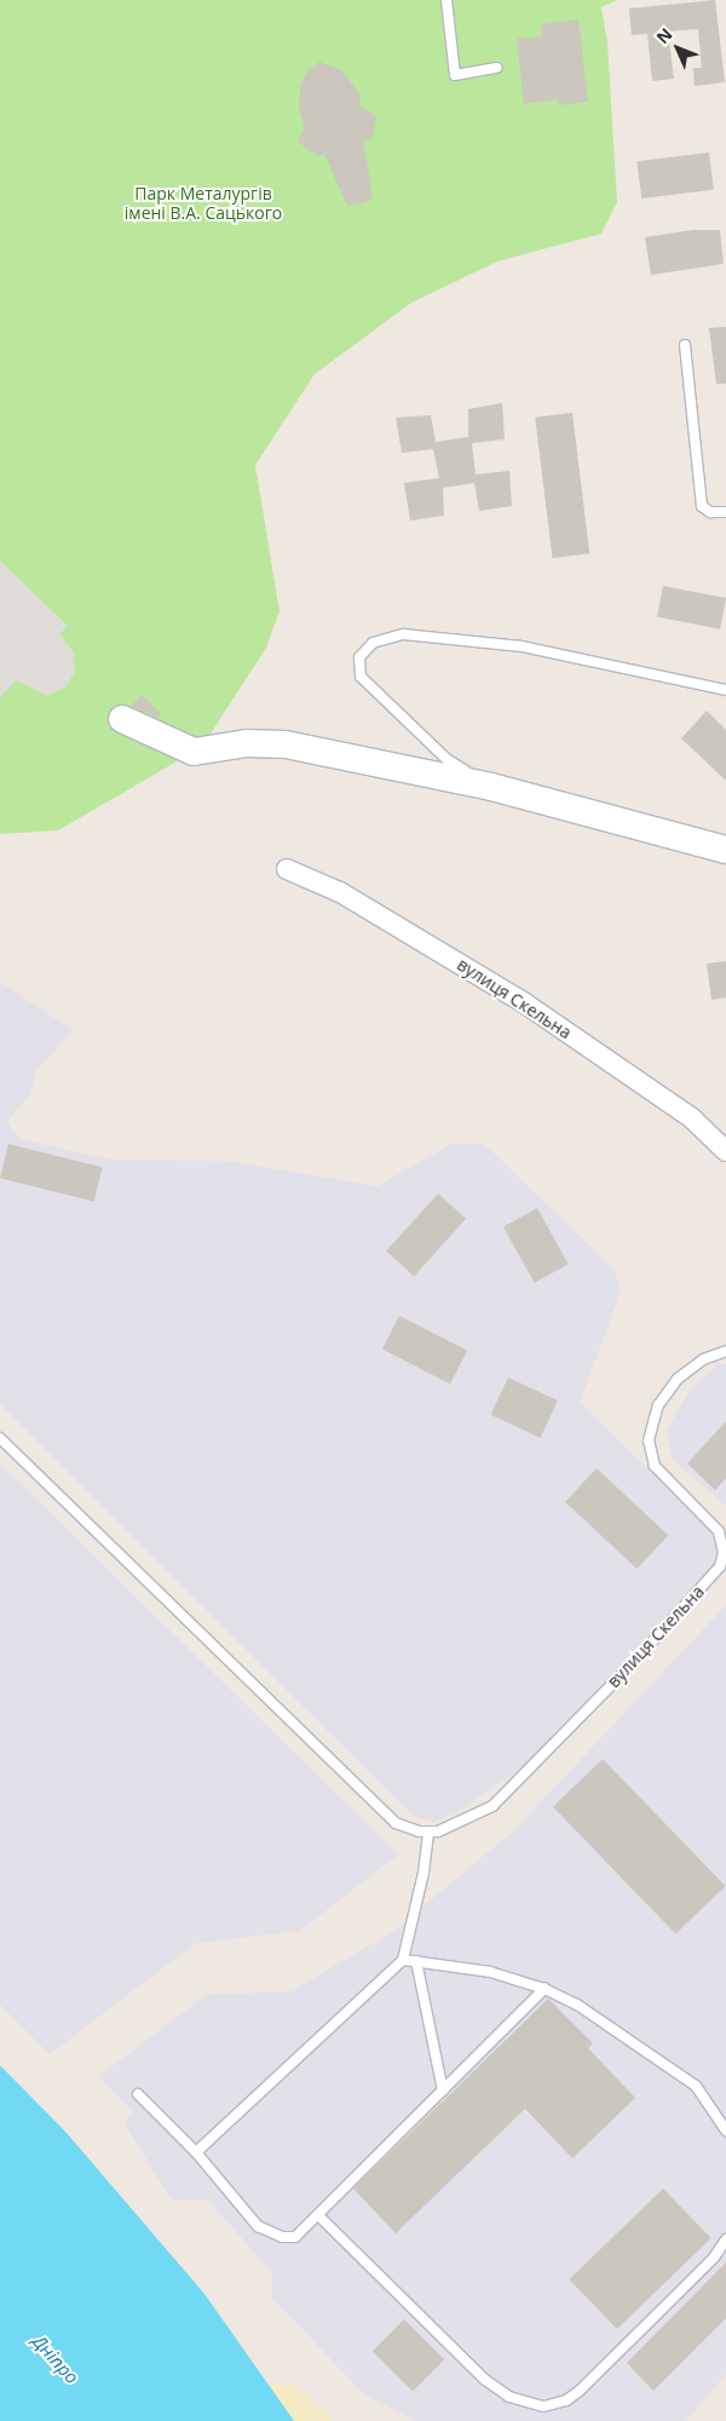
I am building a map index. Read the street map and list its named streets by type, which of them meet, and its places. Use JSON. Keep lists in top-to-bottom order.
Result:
{
  "streets": {
    "street": ["вулиця Скельна"]
  },
  "water": ["Дніпро"],
  "parks": ["Парк Металургів імені В.А. Сацького"],
  "north": "top left"
}
